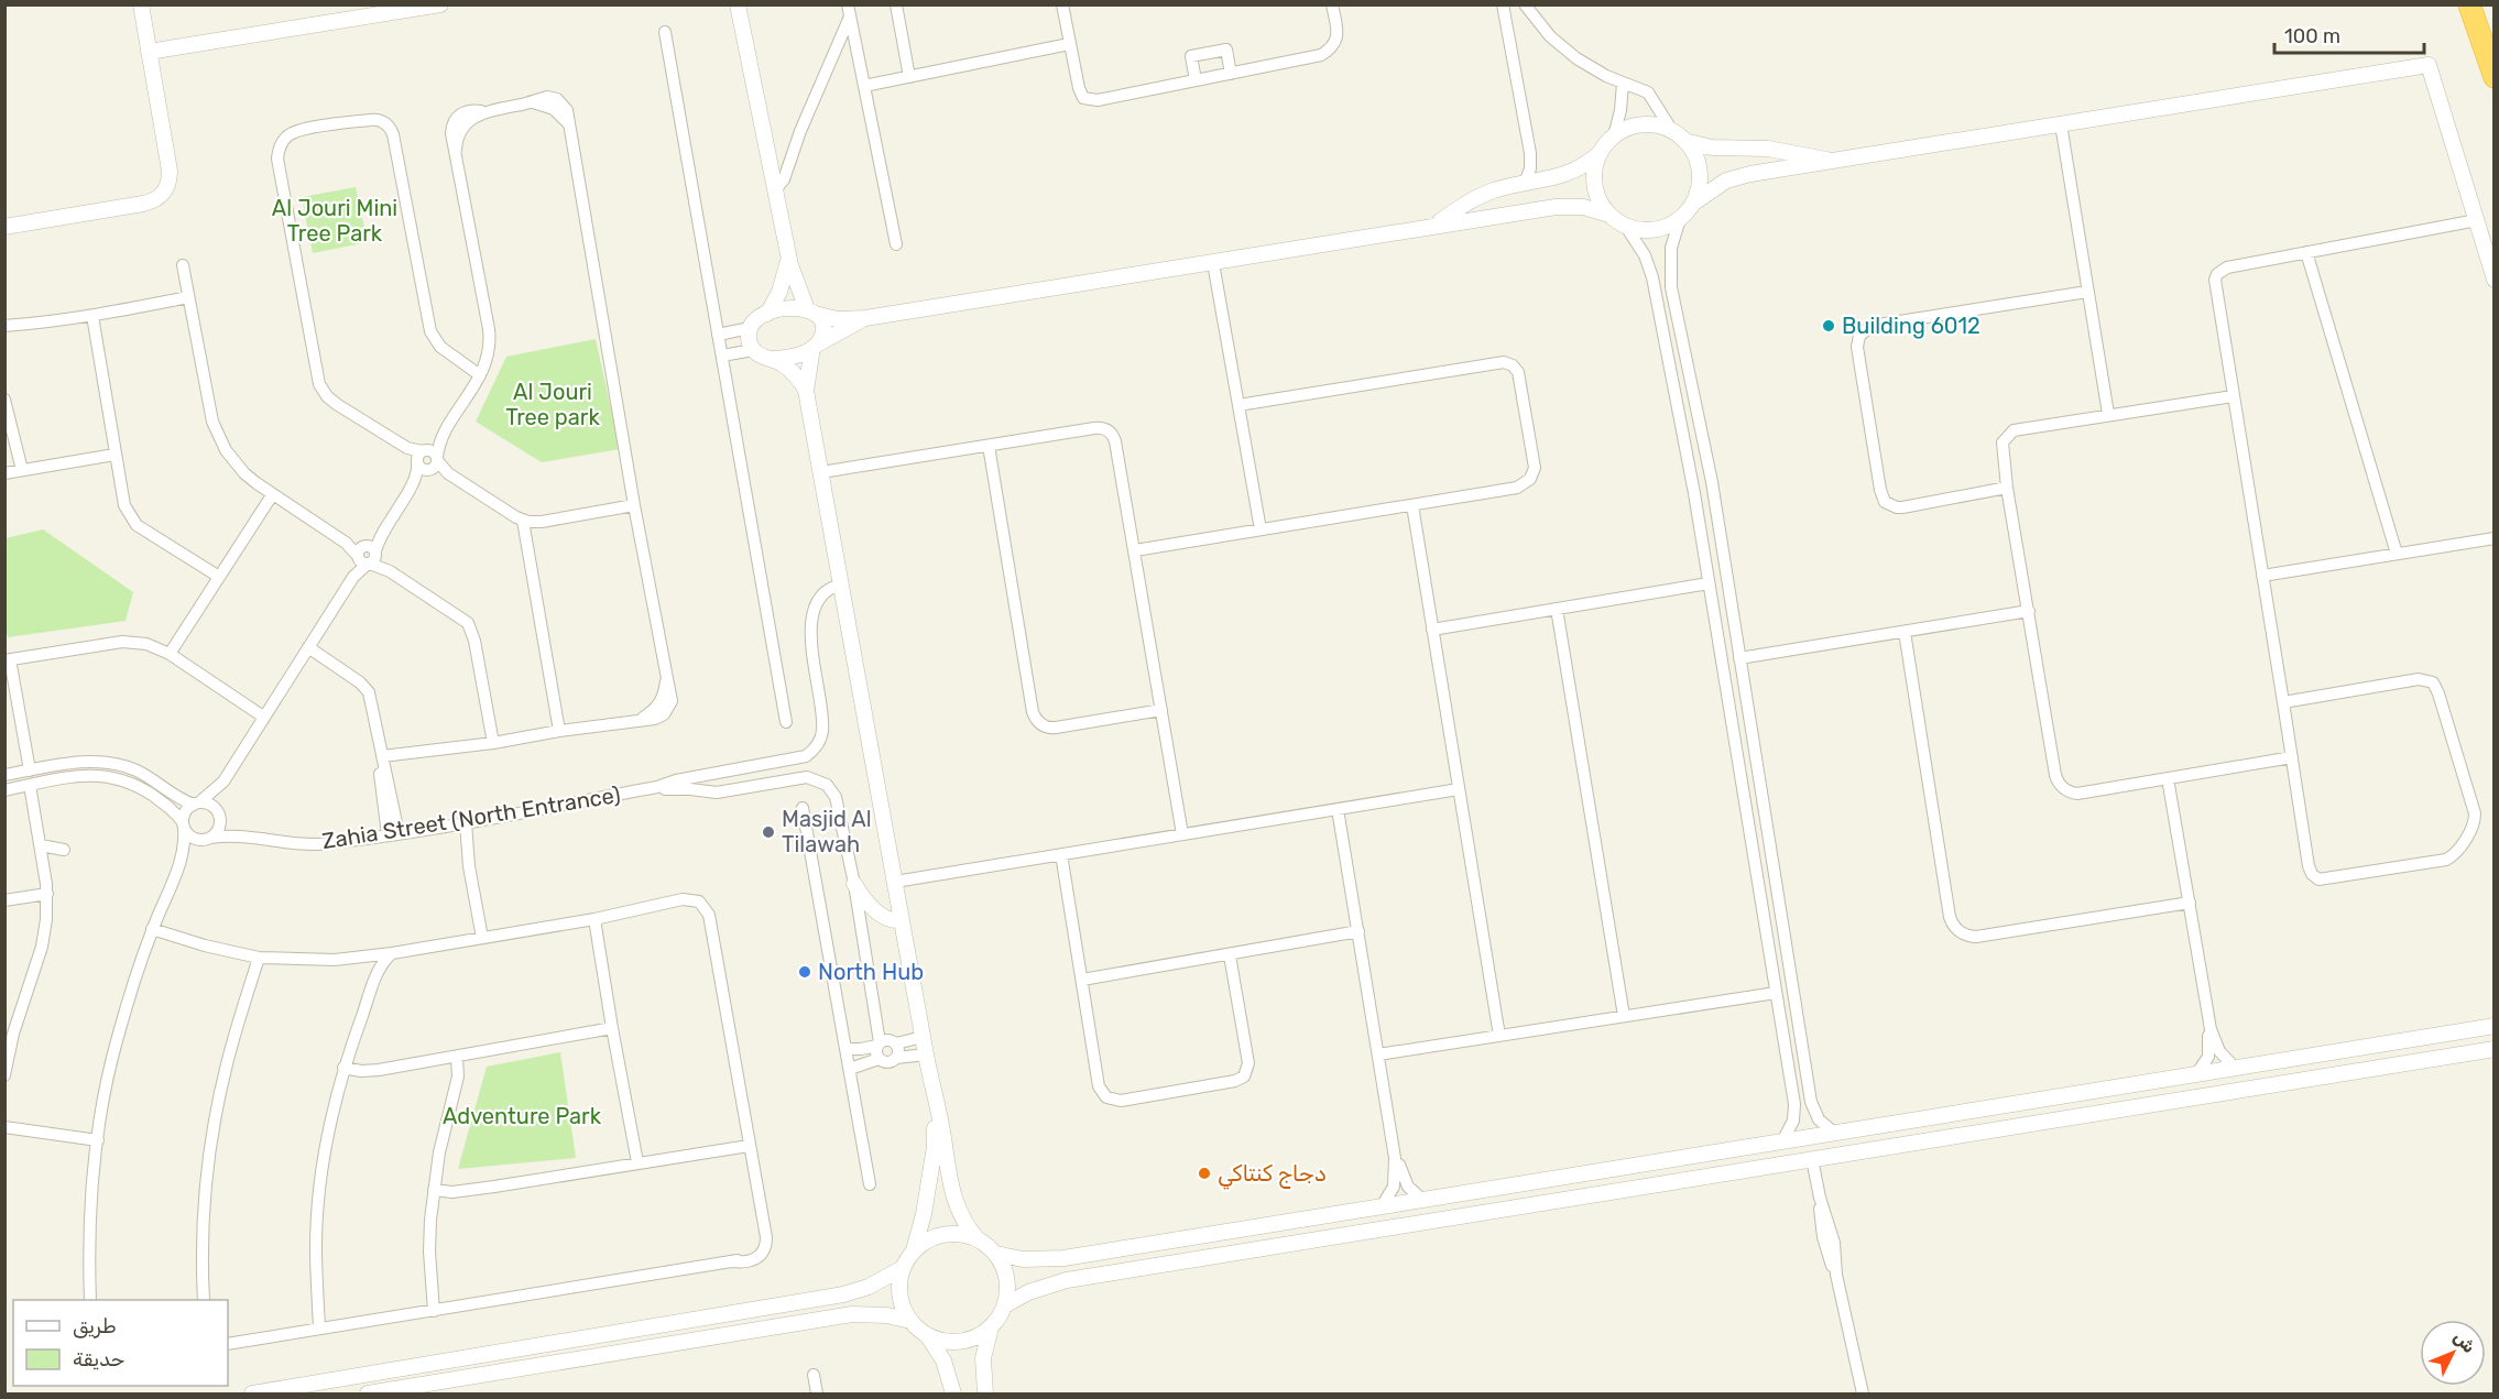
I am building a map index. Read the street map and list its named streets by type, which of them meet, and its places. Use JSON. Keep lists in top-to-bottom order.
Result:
{
  "streets": {
    "street": ["Zahia Street (North Entrance)"]
  },
  "parks": ["Al Jouri Mini Tree Park", "Al Jouri Tree park", "Adventure Park"],
  "places": [
    "Building 6012",
    "Masjid Al Tilawah",
    "North Hub",
    "دجاج كنتاكي"
  ],
  "legend": ["طريق", "حديقة"],
  "scale_bar": "100 m",
  "north": "top right"
}
